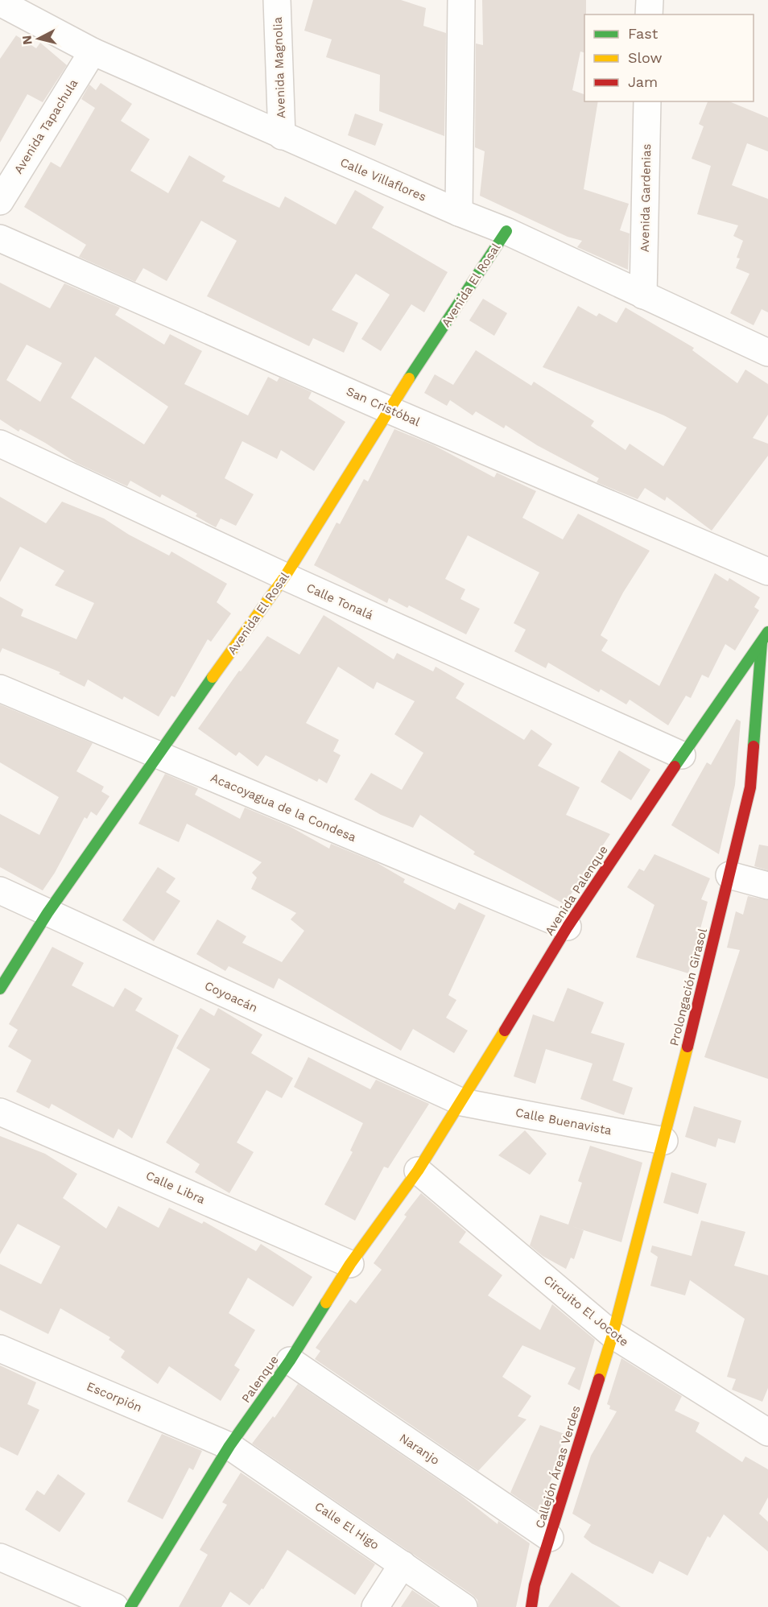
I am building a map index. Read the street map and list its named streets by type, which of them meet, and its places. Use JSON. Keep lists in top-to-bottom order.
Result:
{
  "streets": {
    "street": [
      "Avenida Magnolia",
      "Avenida Tapachula",
      "Calle Villaflores",
      "Avenida Gardenias",
      "Avenida El Rosal",
      "San Cristóbal",
      "Calle Tonalá",
      "Acacoyagua de la Condesa",
      "Avenida Palenque",
      "Prolongación Girasol",
      "Coyoacán",
      "Calle Buenavista",
      "Calle Libra",
      "Circuito El Jocote",
      "Palenque",
      "Escorpión",
      "Naranjo",
      "Callejón Áreas Verdes",
      "Calle El Higo"
    ]
  },
  "crossings": [
    ["Avenida Magnolia", "Calle Villaflores"],
    ["Avenida Tapachula", "Calle Villaflores"],
    ["Calle Villaflores", "Avenida Gardenias"],
    ["Calle Villaflores", "Avenida El Rosal"],
    ["Avenida El Rosal", "San Cristóbal"],
    ["Avenida El Rosal", "Calle Tonalá"],
    ["Avenida El Rosal", "Acacoyagua de la Condesa"],
    ["Avenida El Rosal", "Coyoacán"],
    ["Calle Tonalá", "Avenida Palenque"],
    ["Acacoyagua de la Condesa", "Avenida Palenque"],
    ["Avenida Palenque", "Prolongación Girasol"],
    ["Avenida Palenque", "Coyoacán"],
    ["Avenida Palenque", "Calle Buenavista"],
    ["Avenida Palenque", "Circuito El Jocote"],
    ["Avenida Palenque", "Palenque"],
    ["Prolongación Girasol", "Calle Buenavista"],
    ["Prolongación Girasol", "Circuito El Jocote"],
    ["Prolongación Girasol", "Callejón Áreas Verdes"],
    ["Coyoacán", "Calle Buenavista"],
    ["Calle Libra", "Palenque"],
    ["Circuito El Jocote", "Palenque"],
    ["Circuito El Jocote", "Callejón Áreas Verdes"],
    ["Palenque", "Escorpión"],
    ["Palenque", "Naranjo"],
    ["Palenque", "Calle El Higo"],
    ["Escorpión", "Calle El Higo"],
    ["Naranjo", "Callejón Áreas Verdes"]
  ],
  "legend": ["Fast", "Slow", "Jam"],
  "north": "left"
}
